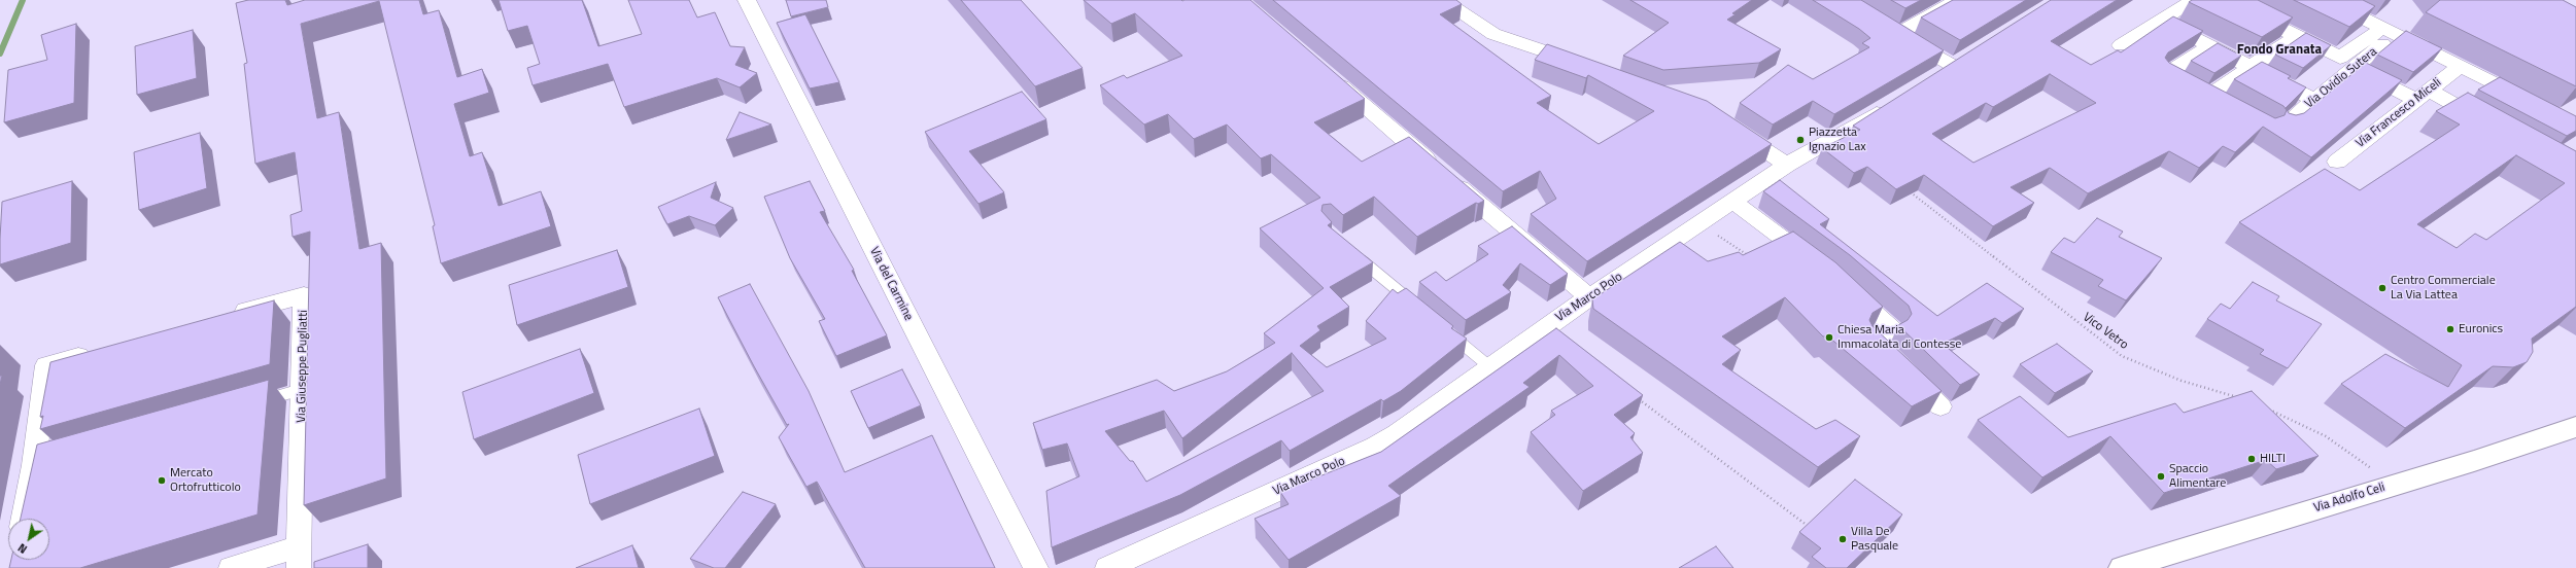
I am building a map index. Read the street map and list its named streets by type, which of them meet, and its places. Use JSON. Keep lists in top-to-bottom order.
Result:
{
  "streets": {
    "main road": ["Via Adolfo Celi"],
    "street": [
      "Via Ovidio Sutera",
      "Via Francesco Miceli",
      "Via del Carmine",
      "Via Marco Polo",
      "Via Giuseppe Pugliatti"
    ],
    "path": ["Vico Vetro"]
  },
  "districts": ["Fondo Granata"],
  "places": [
    "Piazzetta Ignazio Lax",
    "Centro Commerciale La Via Lattea",
    "Euronics",
    "Chiesa Maria Immacolata di Contesse",
    "HILTI",
    "Spaccio Alimentare",
    "Mercato Ortofrutticolo",
    "Villa De Pasquale"
  ],
  "north": "bottom left"
}
